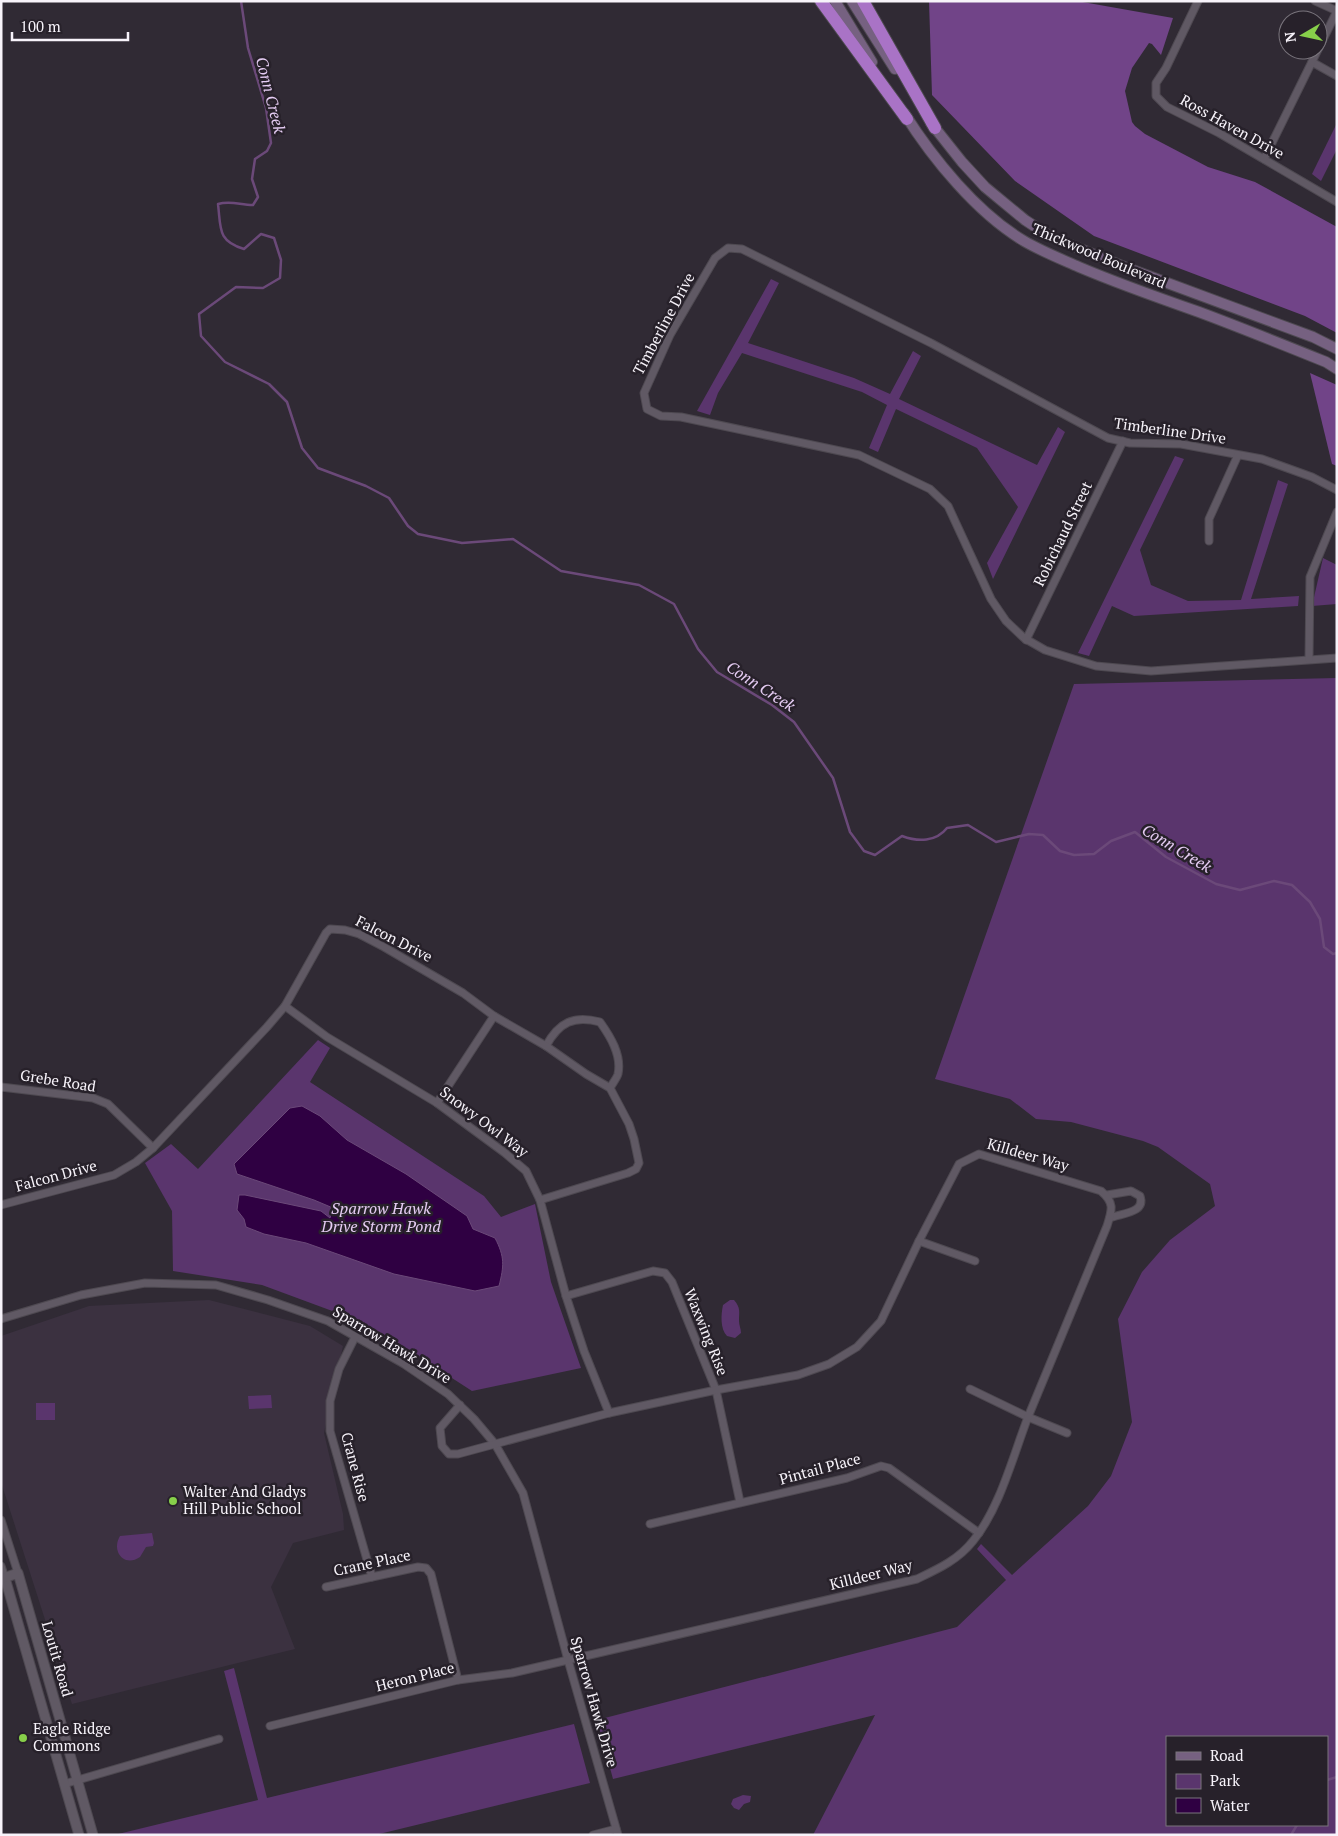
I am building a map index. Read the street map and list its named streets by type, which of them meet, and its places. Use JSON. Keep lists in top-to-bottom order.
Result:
{
  "streets": {
    "main road": ["Thickwood Boulevard"],
    "street": [
      "Ross Haven Drive",
      "Timberline Drive",
      "Robichaud Street",
      "Falcon Drive",
      "Grebe Road",
      "Snowy Owl Way",
      "Killdeer Way",
      "Waxwing Rise",
      "Sparrow Hawk Drive",
      "Crane Rise",
      "Pintail Place",
      "Crane Place",
      "Loutit Road",
      "Heron Place"
    ]
  },
  "crossings": [
    ["Timberline Drive", "Robichaud Street"],
    ["Falcon Drive", "Grebe Road"],
    ["Falcon Drive", "Snowy Owl Way"],
    ["Snowy Owl Way", "Killdeer Way"],
    ["Snowy Owl Way", "Waxwing Rise"],
    ["Killdeer Way", "Waxwing Rise"],
    ["Killdeer Way", "Sparrow Hawk Drive"],
    ["Killdeer Way", "Pintail Place"],
    ["Killdeer Way", "Heron Place"],
    ["Waxwing Rise", "Pintail Place"],
    ["Sparrow Hawk Drive", "Crane Rise"],
    ["Sparrow Hawk Drive", "Heron Place"],
    ["Crane Rise", "Crane Place"],
    ["Crane Place", "Heron Place"]
  ],
  "water": ["Conn Creek", "Sparrow Hawk Drive Storm Pond"],
  "places": ["Walter And Gladys Hill Public School", "Eagle Ridge Commons"],
  "legend": ["Road", "Park", "Water"],
  "scale_bar": "100 m",
  "north": "left"
}
